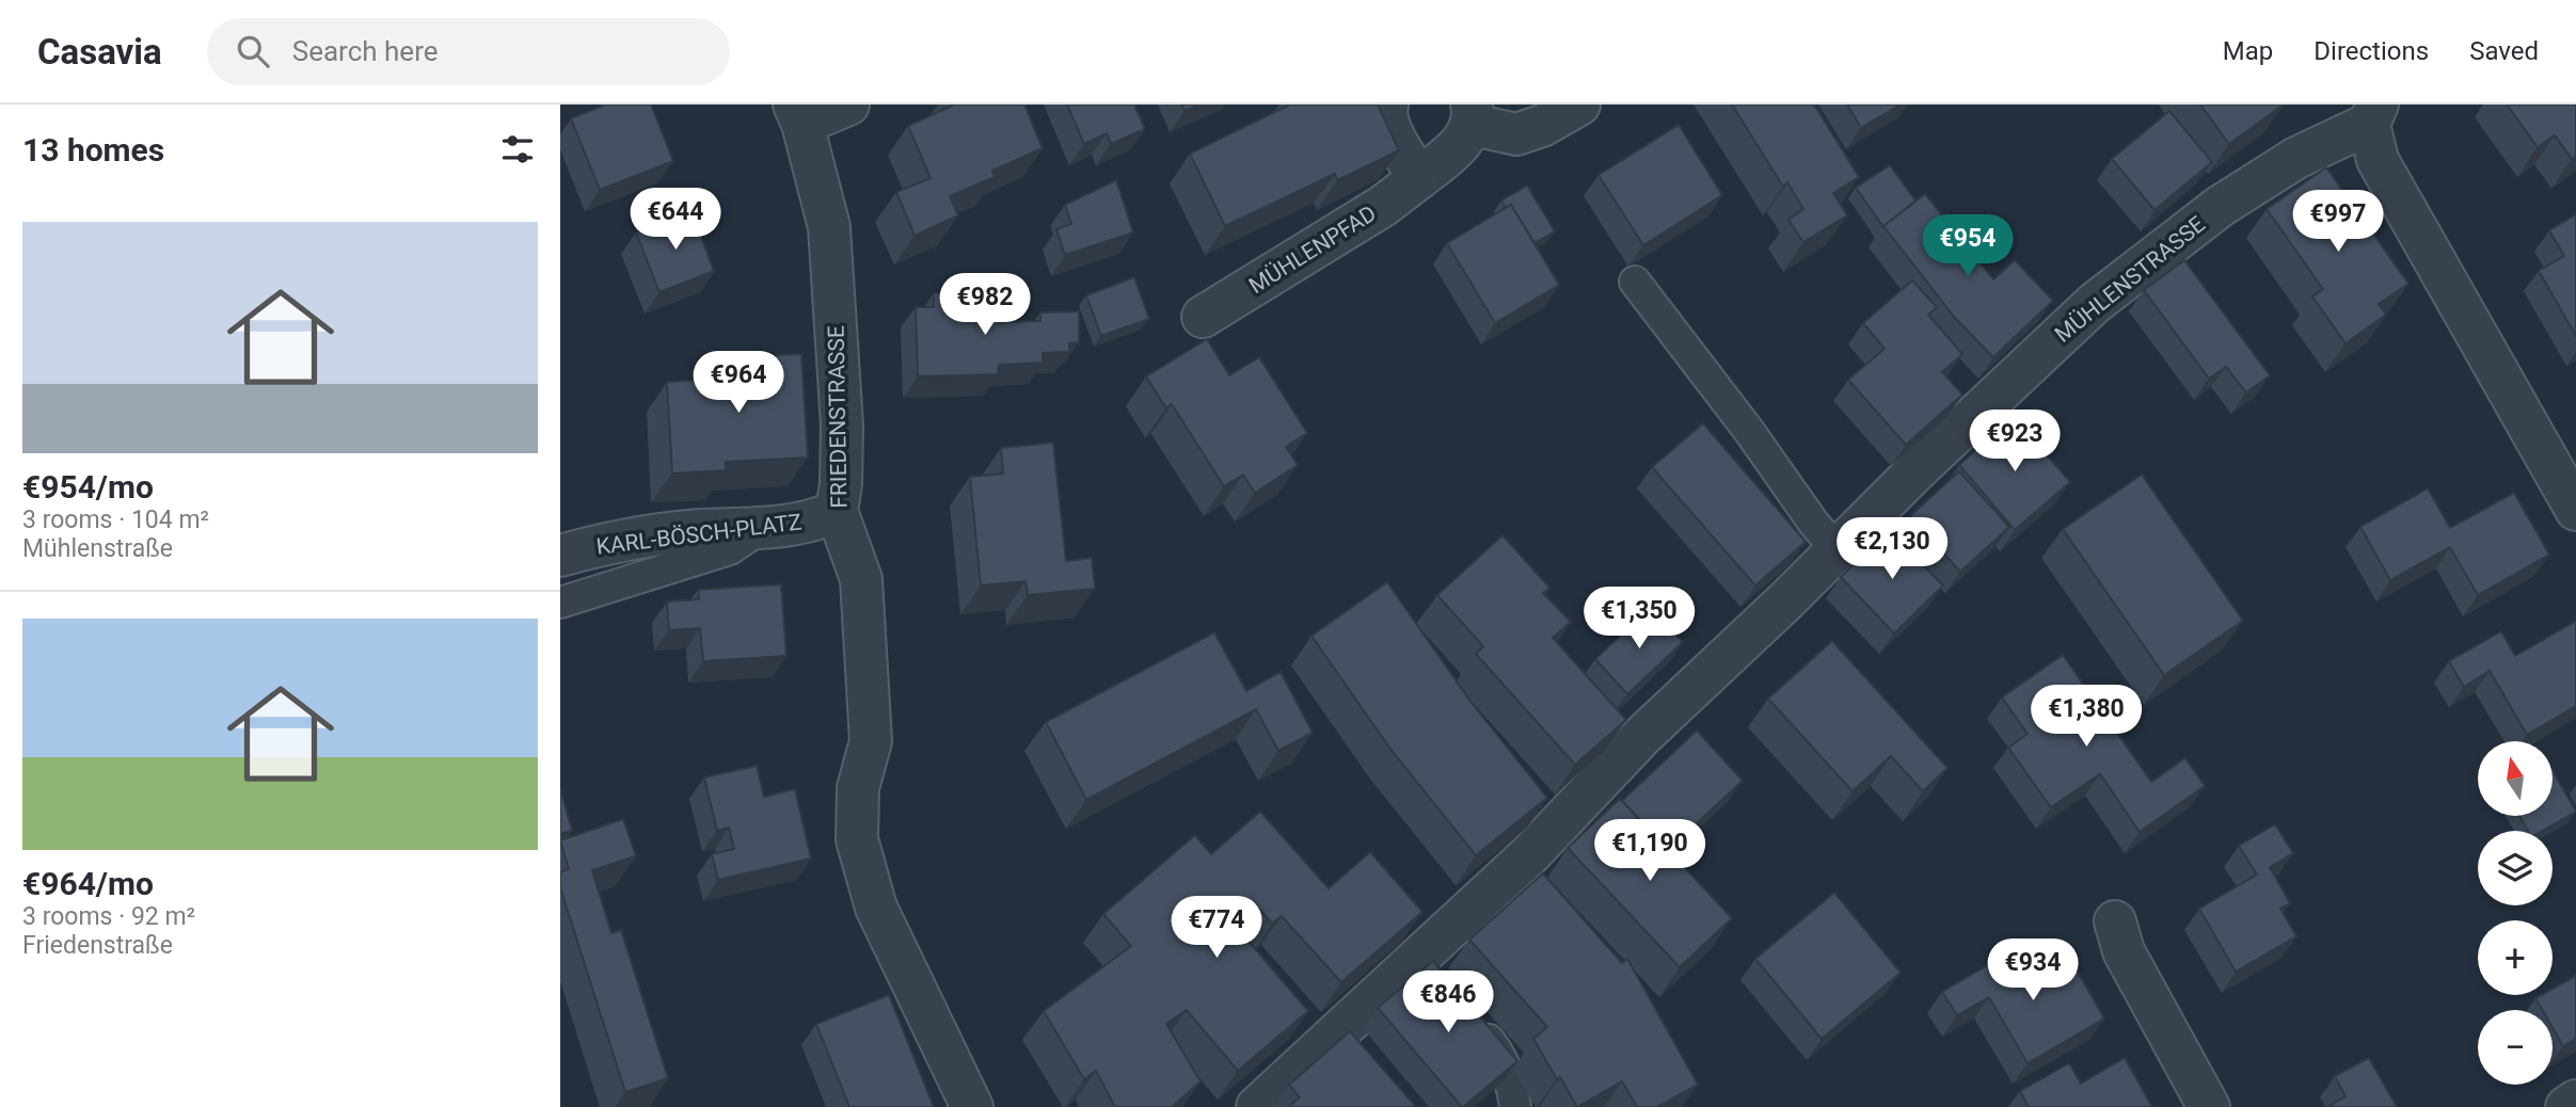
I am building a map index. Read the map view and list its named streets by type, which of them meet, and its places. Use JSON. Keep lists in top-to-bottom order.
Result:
{
  "streets": {
    "street": [
      "MÜHLENPFAD",
      "MÜHLENSTRASSE",
      "FRIEDENSTRASSE",
      "KARL-BÖSCH-PLATZ"
    ]
  },
  "crossings": [
    ["FRIEDENSTRASSE", "KARL-BÖSCH-PLATZ"]
  ],
  "north": "top",
  "page": {
    "header": "Casavia",
    "search": "Search here",
    "nav": ["Map", "Directions", "Saved"],
    "heading": "13 homes",
    "price": [
      "€644",
      "€997",
      "€954",
      "€982",
      "€964",
      "€923",
      "€2,130",
      "€1,350",
      "€1,380",
      "€1,190",
      "€774",
      "€934",
      "€846"
    ],
    "list": [
      {
        "name": "€954/mo",
        "note": "3 rooms · 104 m² · Mühlenstraße"
      },
      {
        "name": "€964/mo",
        "note": "3 rooms · 92 m² · Friedenstraße"
      }
    ],
    "map_buttons": ["+", "−"]
  }
}
